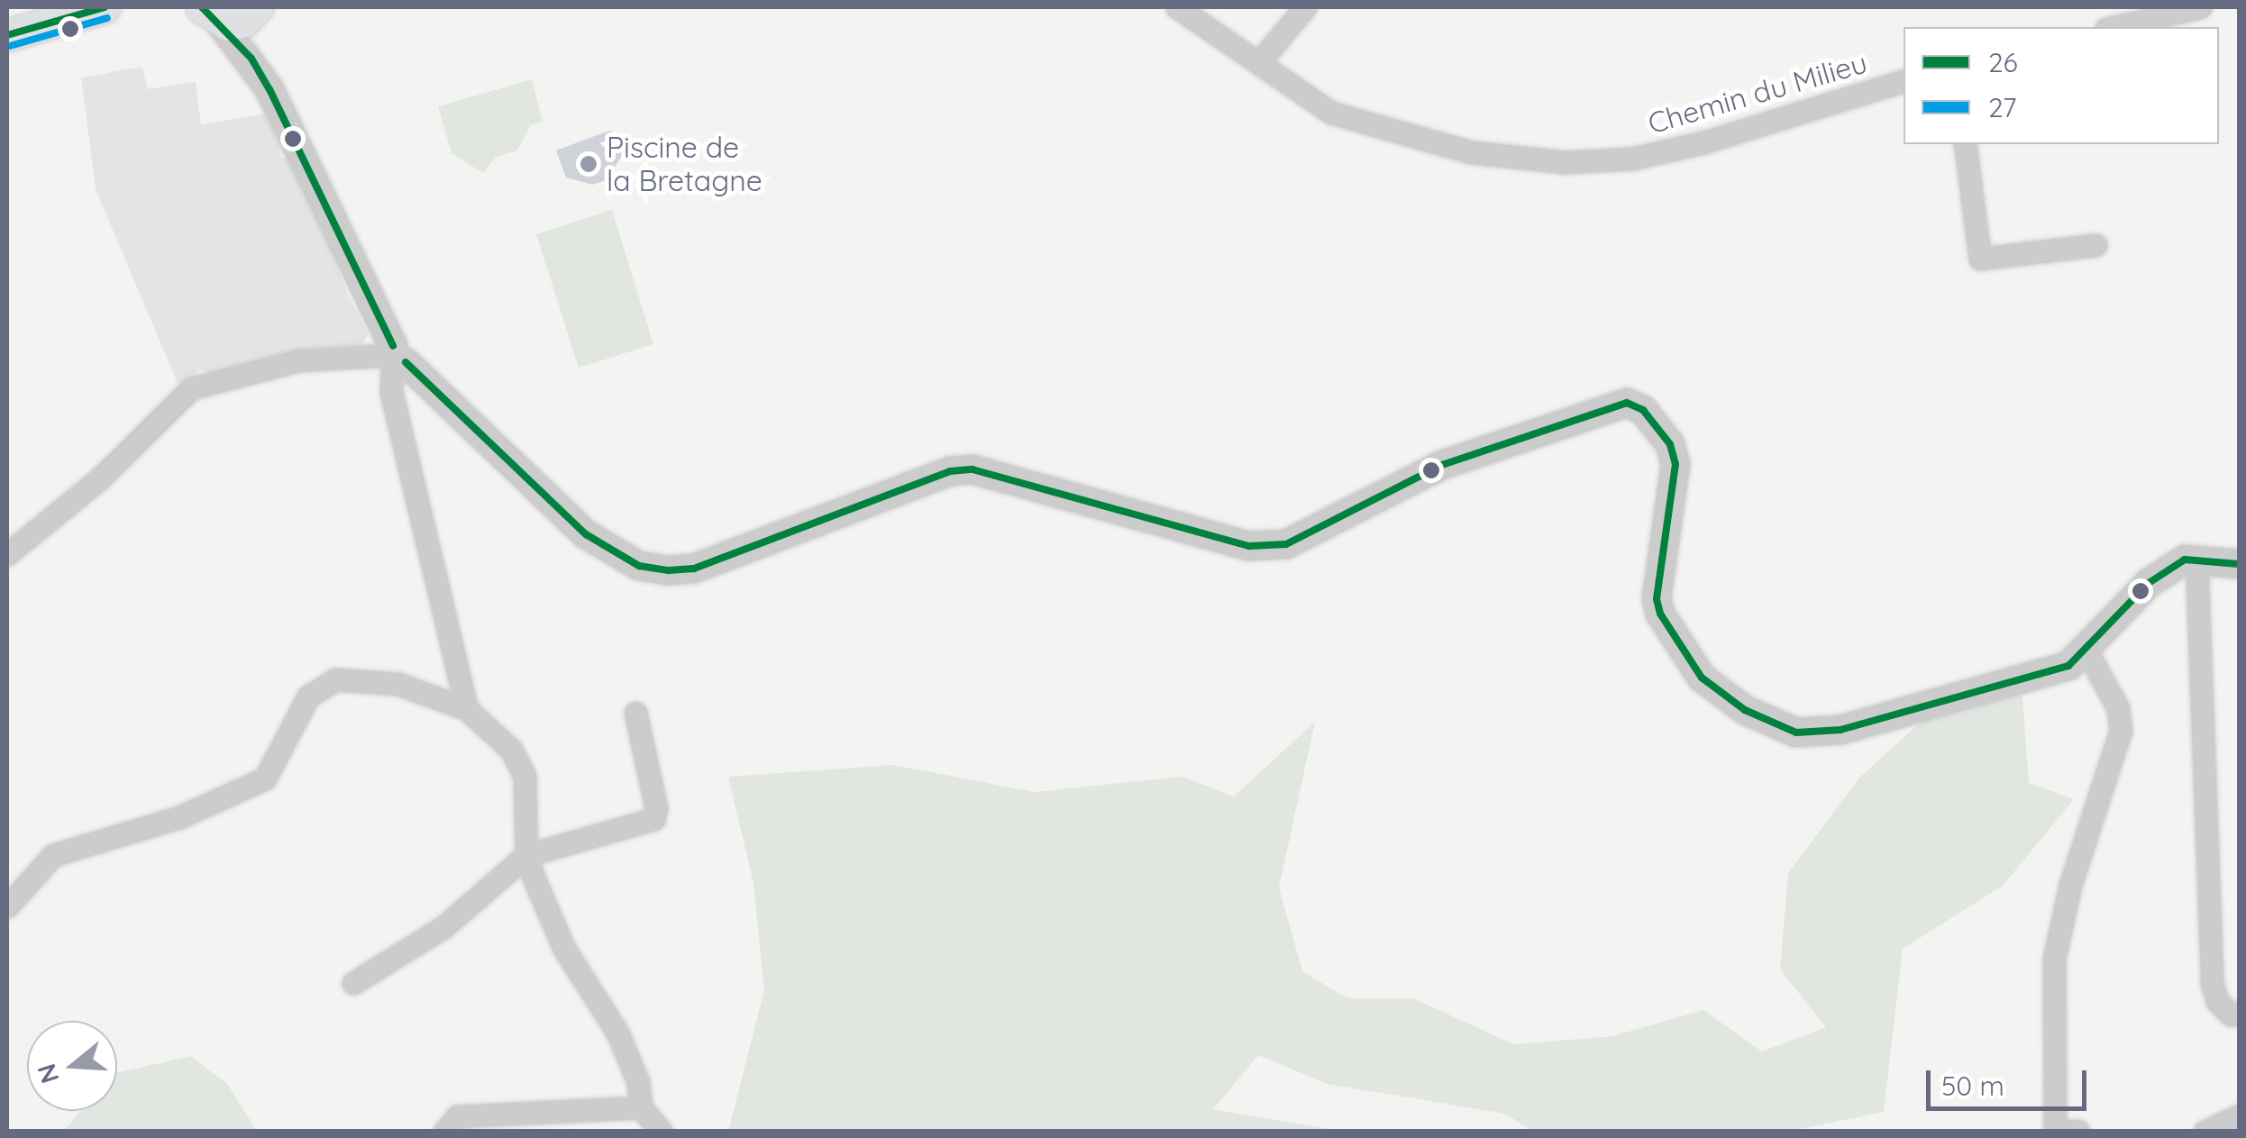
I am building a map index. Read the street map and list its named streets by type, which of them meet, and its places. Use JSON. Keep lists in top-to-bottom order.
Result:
{
  "streets": {
    "street": ["Chemin du Milieu"]
  },
  "places": ["Piscine de la Bretagne"],
  "lines": ["transit line 26", "transit line 27"],
  "legend": ["26", "27"],
  "scale_bar": "50 m",
  "north": "left"
}
